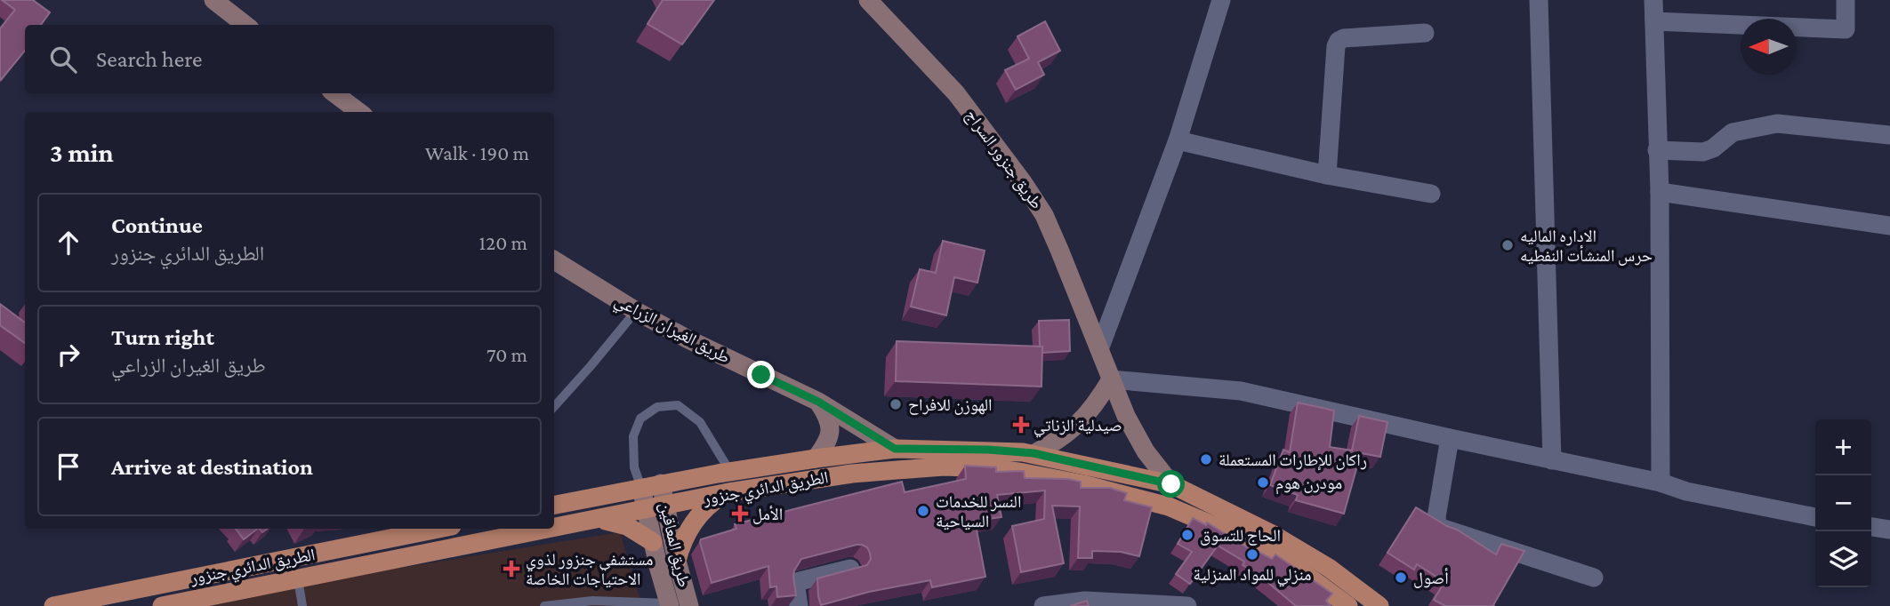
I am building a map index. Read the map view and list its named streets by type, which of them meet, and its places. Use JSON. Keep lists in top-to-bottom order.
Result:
{
  "streets": {
    "main road": ["الطريق الدائري جنزور"],
    "street": ["طريق جنزور السراج", "طريق الغيران الزراعي", "طريق المعاقين"]
  },
  "crossings": [
    ["طريق جنزور السراج", "الطريق الدائري جنزور"],
    ["طريق الغيران الزراعي", "الطريق الدائري جنزور"],
    ["الطريق الدائري جنزور", "طريق المعاقين"]
  ],
  "places": {
    "other": [
      "الاداره الماليه حرس المنشأت النفطيه",
      "الهوزن للافراح",
      "راكان للإطارات المستعملة",
      "مودرن هوم",
      "النسر للخدمات السياحية",
      "الحاج للتسوق",
      "منزلي للمواد المنزلية",
      "أصول"
    ],
    "health": ["صيدلية الزناتي", "الأمل", "مستشفي جنزور لذوي الاحتياجات الخاصة"]
  },
  "north": "left",
  "page": {
    "search": "Search here",
    "heading": ["3 min", "Walk · 190 m"],
    "list": [
      ["Continue", "الطريق الدائري جنزور", "120 m"],
      ["Turn right", "طريق الغيران الزراعي", "70 m"],
      "Arrive at destination"
    ],
    "map_buttons": ["+", "−"]
  }
}
